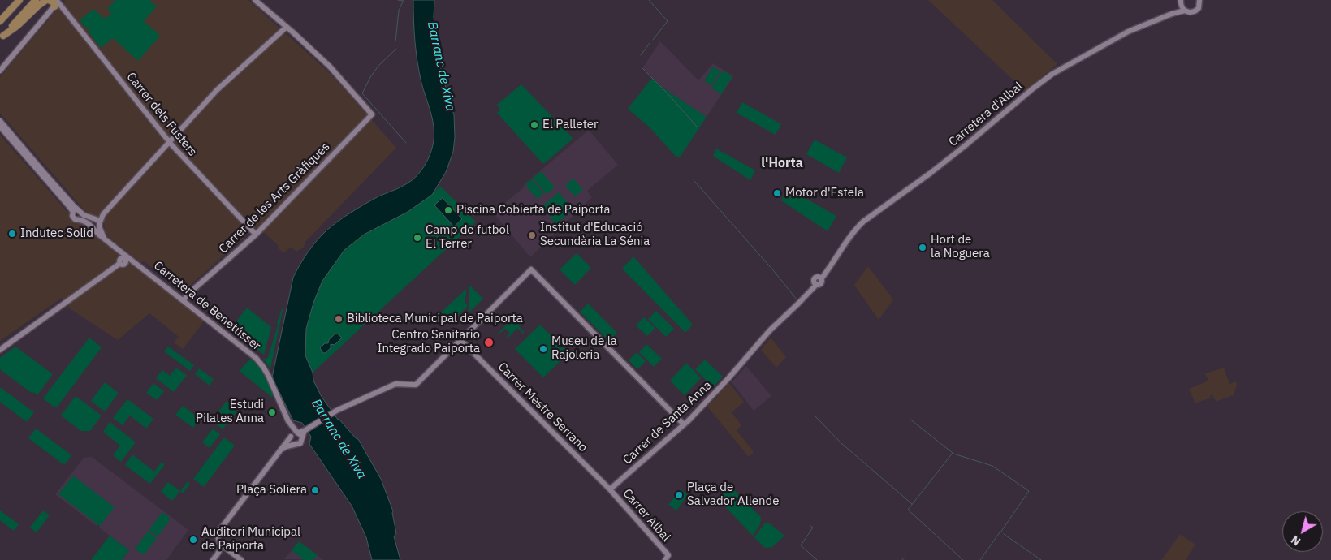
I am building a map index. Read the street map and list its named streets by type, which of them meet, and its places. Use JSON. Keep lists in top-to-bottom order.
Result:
{
  "streets": {
    "street": [
      "Carrer dels Fusters",
      "Carretera d'Albal",
      "Carrer de les Arts Gràfiques",
      "Carretera de Benetússer",
      "Carrer Mestre Serrano",
      "Carrer de Santa Anna",
      "Carrer Albal"
    ]
  },
  "crossings": [
    ["Carrer dels Fusters", "Carrer de les Arts Gràfiques"],
    ["Carretera d'Albal", "Carrer de Santa Anna"],
    ["Carrer de les Arts Gràfiques", "Carretera de Benetússer"],
    ["Carrer Mestre Serrano", "Carrer de Santa Anna"],
    ["Carrer Mestre Serrano", "Carrer Albal"],
    ["Carrer de Santa Anna", "Carrer Albal"]
  ],
  "districts": ["l'Horta"],
  "water": ["Barranc de Xiva"],
  "places": [
    "El Palleter",
    "Motor d'Estela",
    "Piscina Cobierta de Paiporta",
    "Indutec Solid",
    "Institut d'Educació Secundària La Sénia",
    "Camp de futbol El Terrer",
    "Hort de la Noguera",
    "Biblioteca Municipal de Paiporta",
    "Centro Sanitario Integrado Paiporta",
    "Museu de la Rajoleria",
    "Estudi Pilates Anna",
    "Plaça Soliera",
    "Plaça de Salvador Allende",
    "Auditori Municipal de Paiporta"
  ],
  "north": "bottom left"
}
